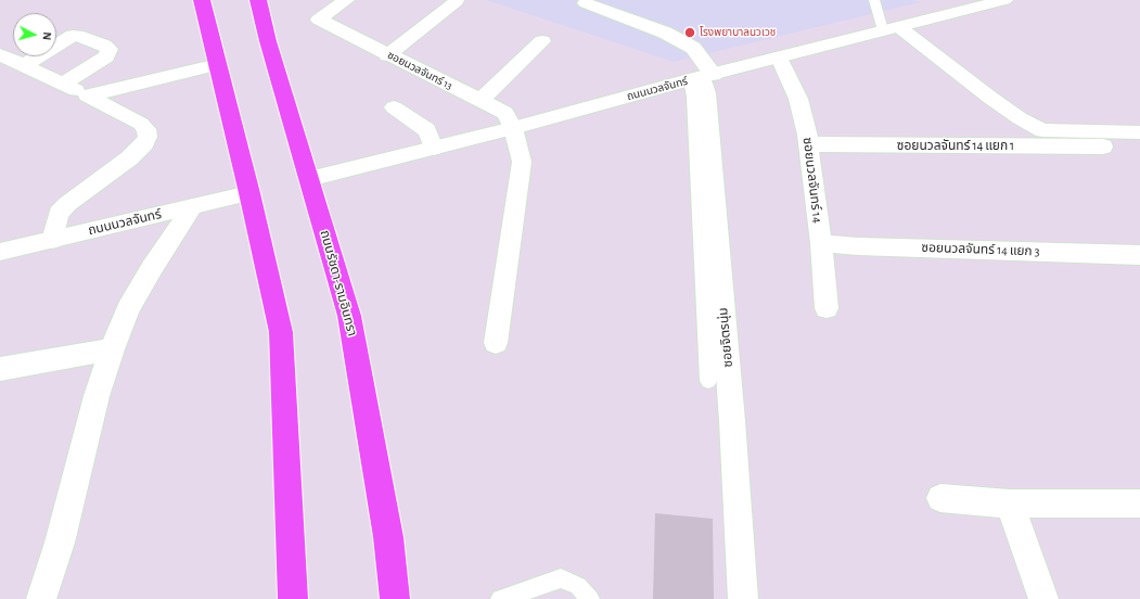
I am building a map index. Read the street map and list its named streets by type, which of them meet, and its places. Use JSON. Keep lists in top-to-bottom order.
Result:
{
  "streets": {
    "main road": ["ถนนรัชดา-รามอินทรา"],
    "street": [
      "ซอยนวลจันทร์ 13",
      "ถนนนวลจันทร์",
      "ซอยนวลจันทร์ 14 แยก 1",
      "ซอยนวลจันทร์ 14",
      "ซอยนวลจันทร์ 14 แยก 3",
      "ซอยจิตรนุ่ม"
    ]
  },
  "crossings": [
    ["ซอยนวลจันทร์ 13", "ถนนนวลจันทร์"],
    ["ถนนนวลจันทร์", "ซอยนวลจันทร์ 14"],
    ["ถนนนวลจันทร์", "ถนนรัชดา-รามอินทรา"],
    ["ถนนนวลจันทร์", "ซอยจิตรนุ่ม"],
    ["ซอยนวลจันทร์ 14 แยก 1", "ซอยนวลจันทร์ 14"],
    ["ซอยนวลจันทร์ 14", "ซอยนวลจันทร์ 14 แยก 3"]
  ],
  "places": ["โรงพยาบาลนวเวช"],
  "north": "right"
}
